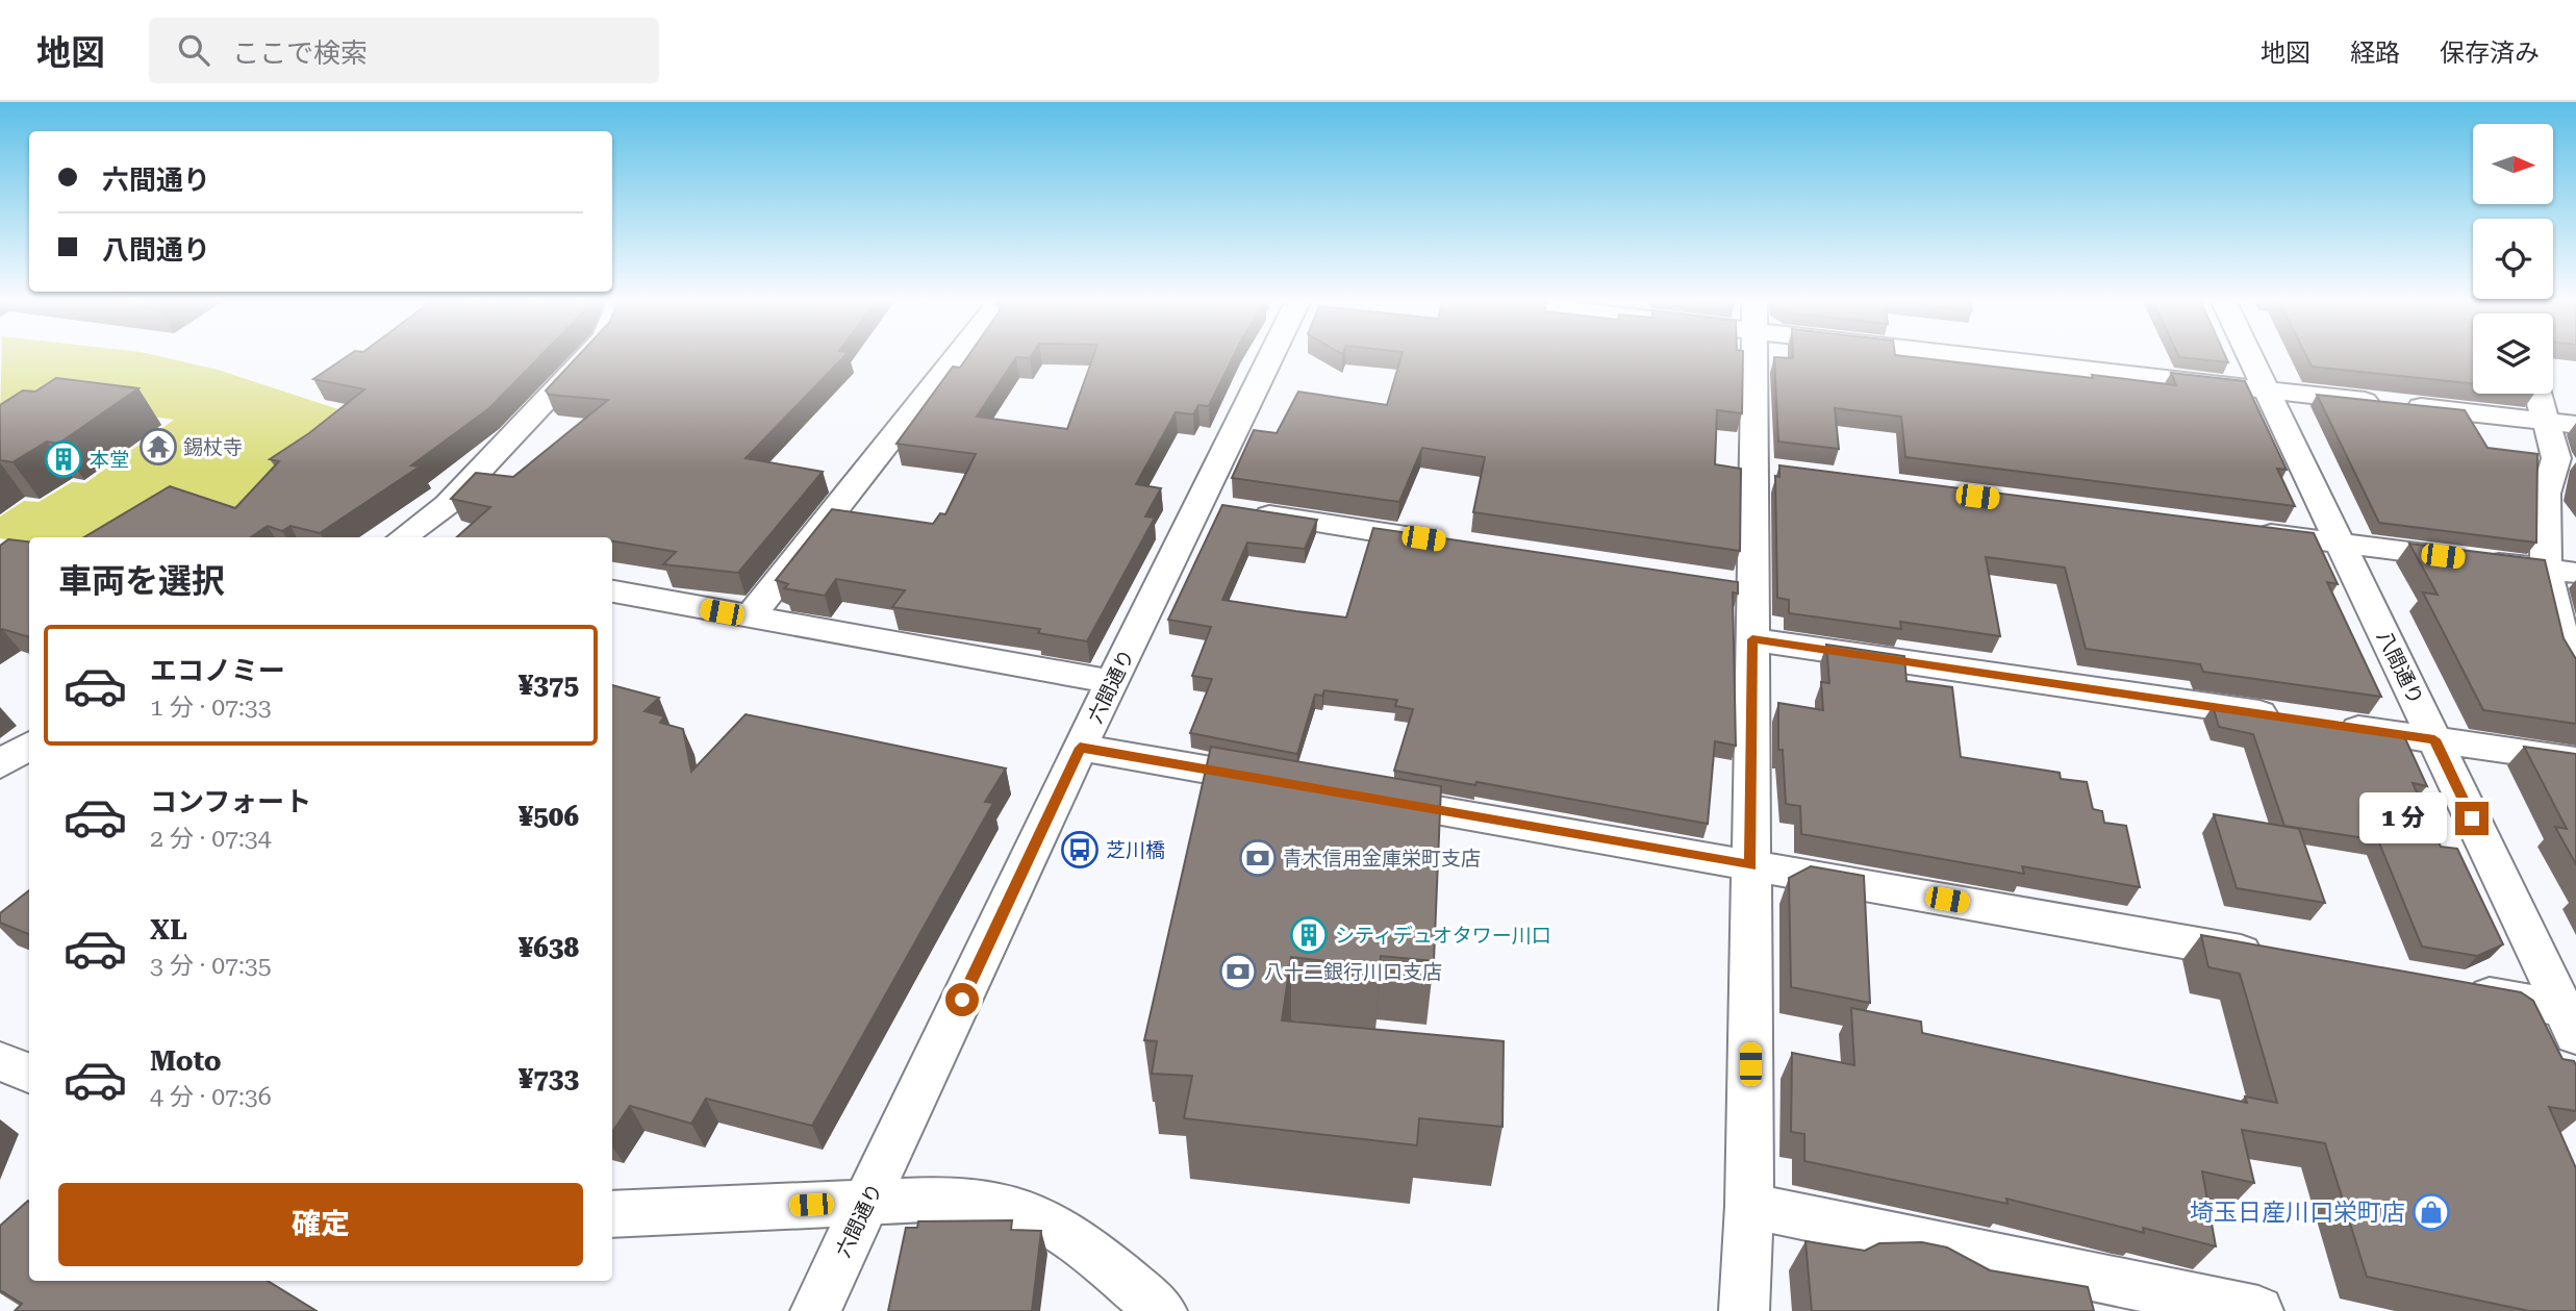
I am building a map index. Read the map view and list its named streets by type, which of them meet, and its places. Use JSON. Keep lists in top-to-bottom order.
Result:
{
  "streets": {
    "street": ["八間通り", "六間通り"]
  },
  "places": {
    "temple": ["錫杖寺"],
    "building": ["本堂", "シティデュオタワー川口"],
    "bus stop": ["芝川橋"],
    "bank": ["青木信用金庫栄町支店", "八十二銀行川口支店"],
    "shop": ["埼玉日産川口栄町店"]
  },
  "north": "right",
  "page": {
    "header": "地図",
    "search": "ここで検索",
    "nav": ["地図", "経路", "保存済み"],
    "banner": ["六間通り", "八間通り"],
    "heading": "車両を選択",
    "list": [
      {
        "name": "エコノミー",
        "note": "1 分 · 07:33",
        "value": "¥375"
      },
      {
        "name": "コンフォート",
        "note": "2 分 · 07:34",
        "value": "¥506"
      },
      {
        "name": "XL",
        "note": "3 分 · 07:35",
        "value": "¥638"
      },
      {
        "name": "Moto",
        "note": "4 分 · 07:36",
        "value": "¥733"
      }
    ],
    "bubble": "1 分",
    "buttons": "確定"
  }
}
